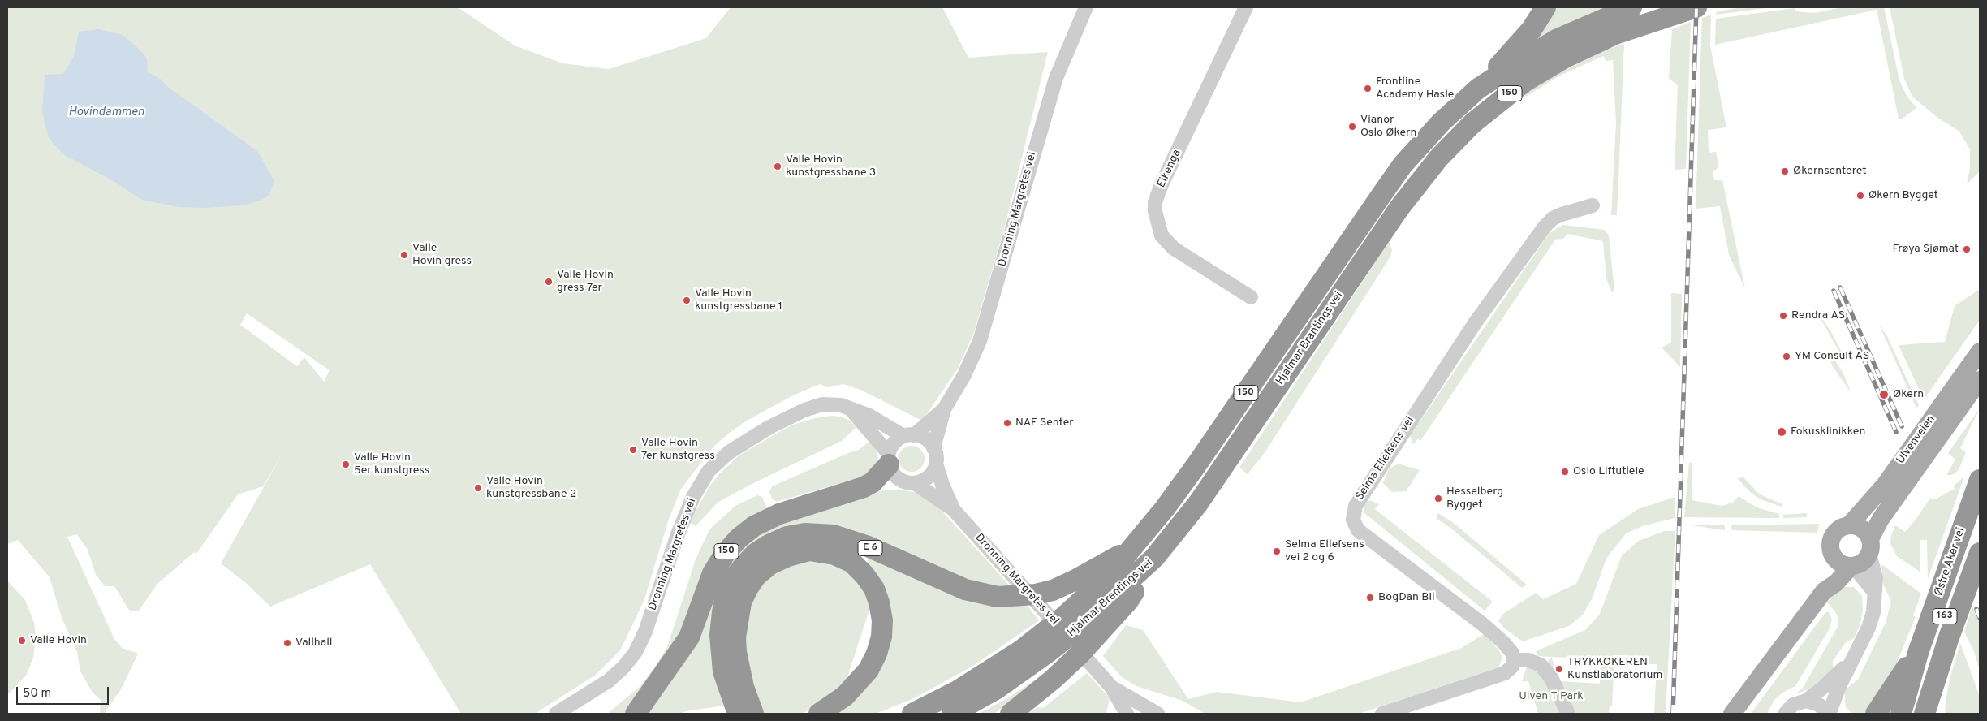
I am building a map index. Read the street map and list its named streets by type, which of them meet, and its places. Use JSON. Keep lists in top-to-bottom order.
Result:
{
  "streets": {
    "highway": [
      "150",
      "Hjalmar Brantings vei",
      "E 6",
      "Østre Aker vei",
      "163"
    ],
    "main road": ["Ulvenveien"],
    "street": ["Eikenga", "Dronning Margretes vei", "Selma Ellefsens vei"]
  },
  "crossings": [
    ["150", "Dronning Margretes vei"],
    ["Hjalmar Brantings vei", "E 6"]
  ],
  "water": ["Hovindammen"],
  "parks": ["Ulven T Park"],
  "places": [
    "Frontline Academy Hasle",
    "Vianor Oslo Økern",
    "Valle Hovin kunstgressbane 3",
    "Økernsenteret",
    "Økern Bygget",
    "Frøya Sjømat",
    "Valle Hovin gress",
    "Valle Hovin gress 7er",
    "Valle Hovin kunstgressbane 1",
    "Rendra AS",
    "YM Consult AS",
    "Økern",
    "NAF Senter",
    "Fokusklinikken",
    "Valle Hovin 7er kunstgress",
    "Valle Hovin 5er kunstgress",
    "Oslo Liftutleie",
    "Valle Hovin kunstgressbane 2",
    "Hesselberg Bygget",
    "Selma Ellefsens vei 2 og 6",
    "BogDan Bil",
    "Valle Hovin",
    "Vallhall",
    "TRYKKOKEREN Kunstlaboratorium"
  ],
  "scale_bar": "50 m"
}
